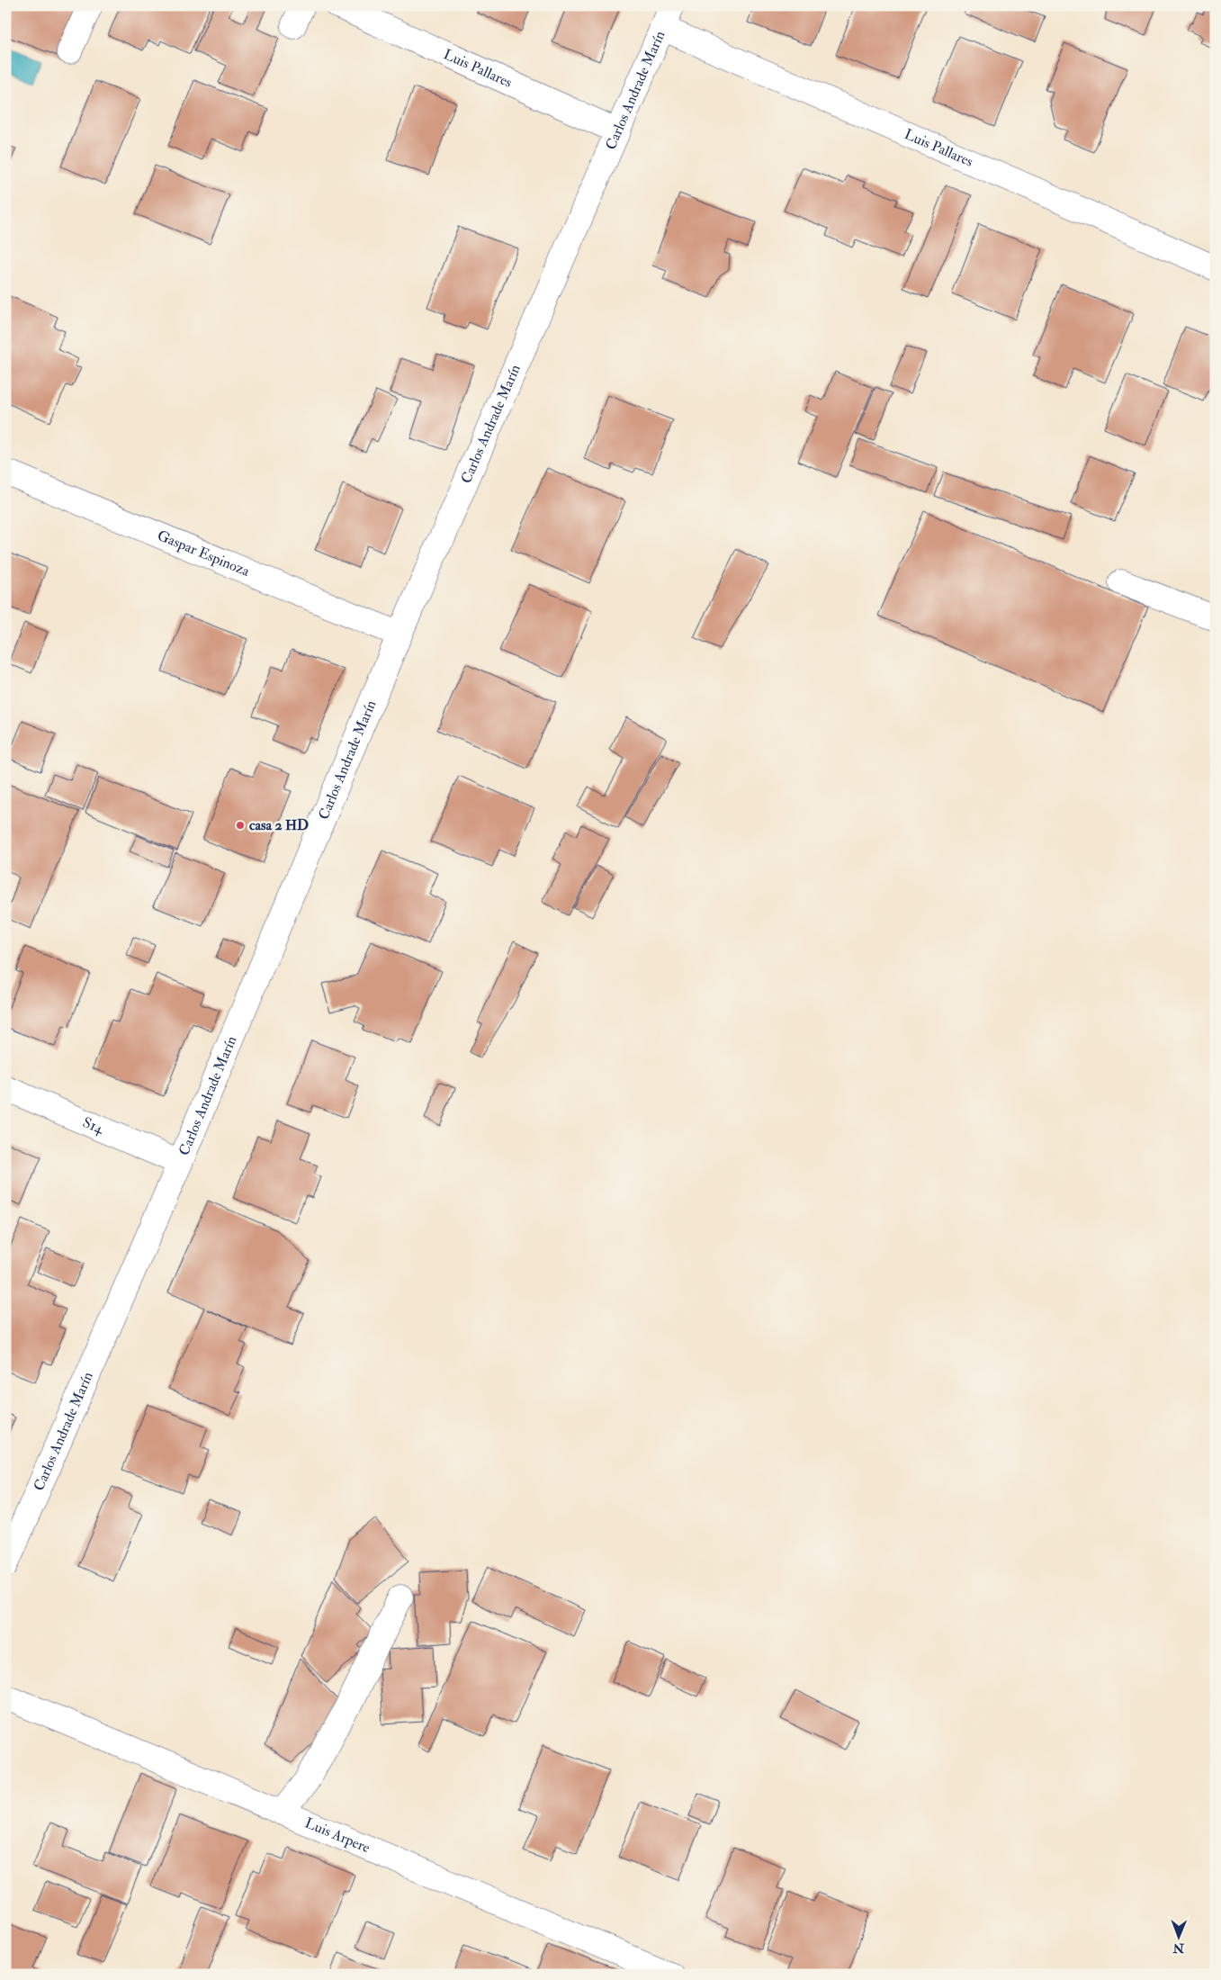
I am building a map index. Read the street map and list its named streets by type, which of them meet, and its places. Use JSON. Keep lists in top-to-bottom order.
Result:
{
  "streets": {
    "street": [
      "Luis Pallares",
      "Carlos Andrade Marín",
      "Gaspar Espinoza",
      "S14",
      "Luis Arpere"
    ]
  },
  "crossings": [
    ["Luis Pallares", "Carlos Andrade Marín"],
    ["Carlos Andrade Marín", "Gaspar Espinoza"],
    ["Carlos Andrade Marín", "S14"]
  ],
  "places": ["casa 2 HD"],
  "north": "bottom"
}
